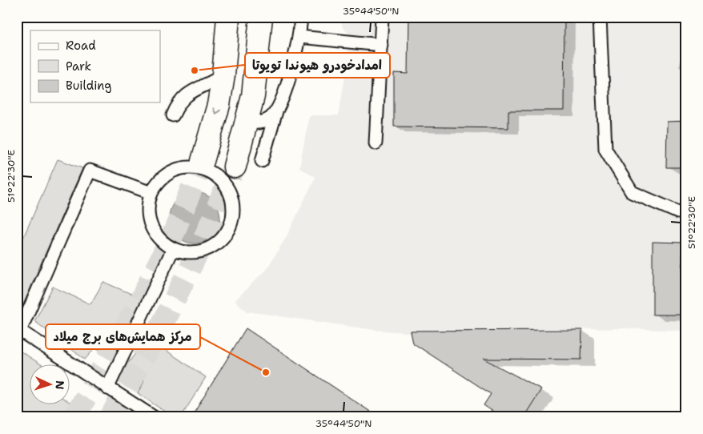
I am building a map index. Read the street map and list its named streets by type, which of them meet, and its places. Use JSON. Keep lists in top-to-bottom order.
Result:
{
  "places": ["امدادخودرو هیوندا تویوتا", "مرکز همایش‌های برج میلاد"],
  "legend": ["Road", "Park", "Building"],
  "north": "right",
  "coordinates": ["35°44'50\"N", "51°22'30\"E"]
}
